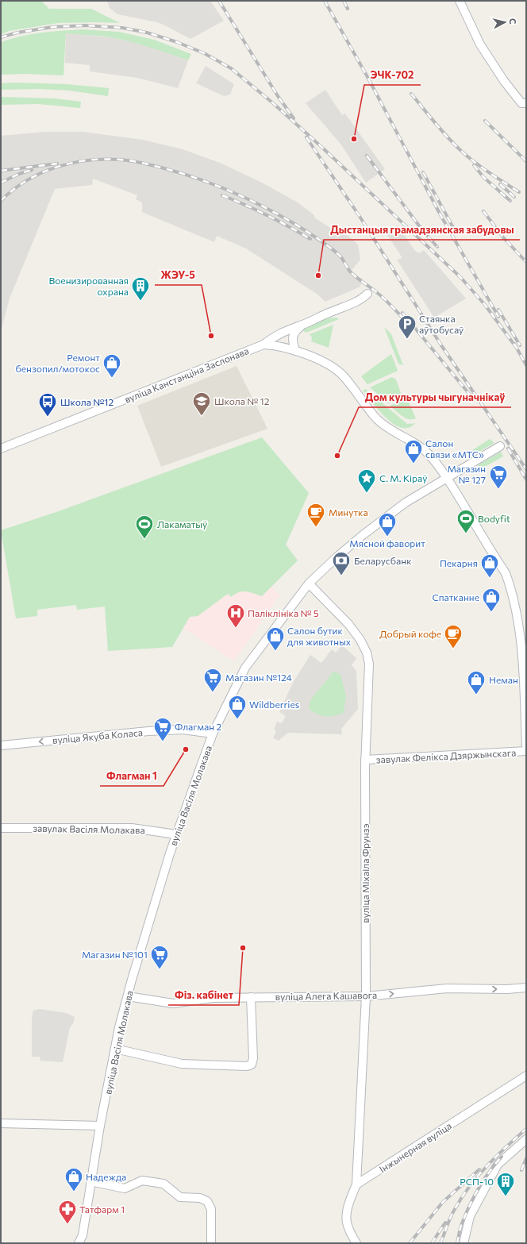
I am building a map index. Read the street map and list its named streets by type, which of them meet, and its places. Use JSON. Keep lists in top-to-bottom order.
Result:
{
  "streets": {
    "street": [
      "вуліца Канстанціна Заслонава",
      "вуліца Якуба Коласа",
      "завулак Фелікса Дзяржынскага",
      "вуліца Васіля Молакава",
      "завулак Васіля Молакава",
      "вуліца Міхаіла Фрунзэ",
      "вуліца Алега Кашавога",
      "Інжынерная вуліца"
    ]
  },
  "crossings": [
    ["вуліца Якуба Коласа", "вуліца Васіля Молакава"],
    ["завулак Фелікса Дзяржынскага", "вуліца Міхаіла Фрунзэ"],
    ["вуліца Васіля Молакава", "завулак Васіля Молакава"],
    ["вуліца Васіля Молакава", "вуліца Міхаіла Фрунзэ"],
    ["вуліца Васіля Молакава", "вуліца Алега Кашавога"],
    ["вуліца Міхаіла Фрунзэ", "вуліца Алега Кашавога"],
    ["вуліца Міхаіла Фрунзэ", "Інжынерная вуліца"]
  ],
  "one_way": ["вуліца Якуба Коласа", "вуліца Алега Кашавога"],
  "places": {
    "other": [
      "ЭЧК-702",
      "Дыстанцыя грамадзянская забудовы",
      "ЖЭУ-5",
      "Дом культуры чыгуначнікаў",
      "Флагман 1",
      "Фіз. кабінет"
    ],
    "building": ["Военизированная охрана", "РСП-10"],
    "parking": ["Стаянка аўтобусаў"],
    "shop": [
      "Ремонт бензопил/мотокос",
      "Салон связи «МТС»",
      "Мясной фаворит",
      "Пекарня",
      "Спатканне",
      "Салон бутик для животных",
      "Неман",
      "Wildberries",
      "Надежда"
    ],
    "school or university": ["Школа № 12"],
    "bus stop": ["Школа №12"],
    "supermarket": [
      "Магазин № 127",
      "Магазин №124",
      "Флагман 2",
      "Магазин №101"
    ],
    "place": ["С. М. Кіраў"],
    "cafe": ["Минутка", "Добрый кофе"],
    "sports": ["Bodyfit", "Лакаматыў"],
    "bank": ["Беларусбанк"],
    "hospital": ["Паліклініка № 5"],
    "pharmacy": ["Татфарм 1"]
  },
  "north": "right"
}
